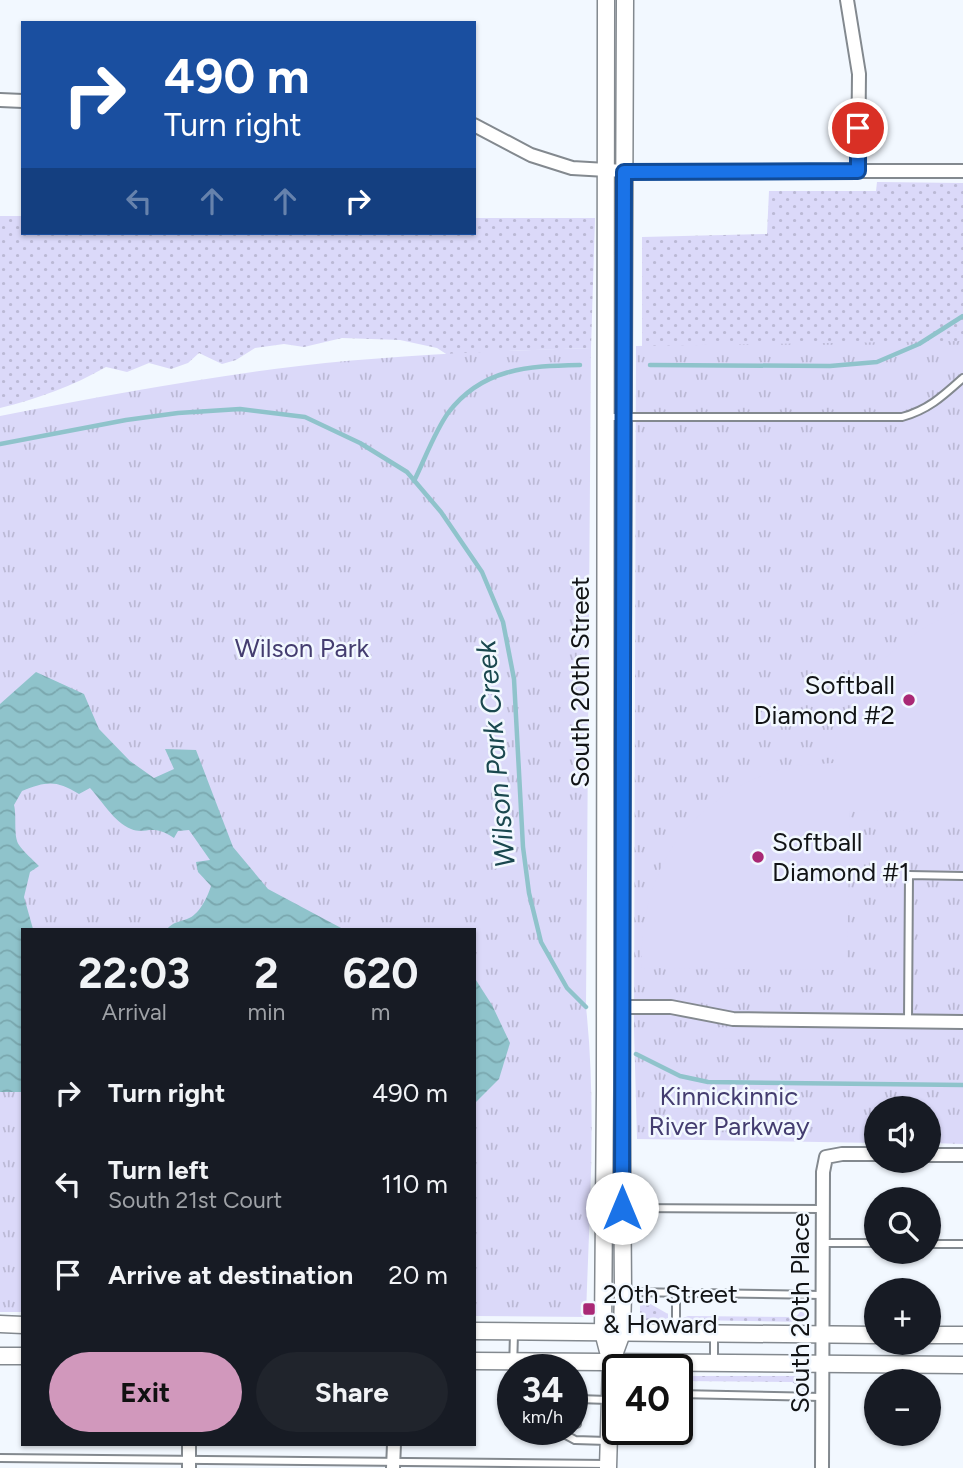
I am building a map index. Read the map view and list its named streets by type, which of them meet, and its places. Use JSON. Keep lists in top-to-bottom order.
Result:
{
  "streets": {
    "street": ["South 20th Street", "South 20th Place"]
  },
  "water": ["Wilson Park Creek"],
  "parks": ["Wilson Park", "Kinnickinnic River Parkway"],
  "places": {
    "other": ["Softball Diamond #2", "Softball Diamond #1"],
    "transit": ["20th Street & Howard"]
  },
  "page": {
    "turn": ["490 m", "Turn right"],
    "eta": [
      "22:03",
      "Arrival",
      "2",
      "min",
      "620",
      "m"
    ],
    "list": [
      {
        "name": "Turn right",
        "value": "490 m"
      },
      {
        "name": "Turn left",
        "note": "South 21st Court",
        "value": "110 m"
      },
      {
        "name": "Arrive at destination",
        "value": "20 m"
      }
    ],
    "map_buttons": ["+", "−"],
    "buttons": ["Exit", "Share"],
    "speed": "34 km/h",
    "limit": "40"
  }
}
